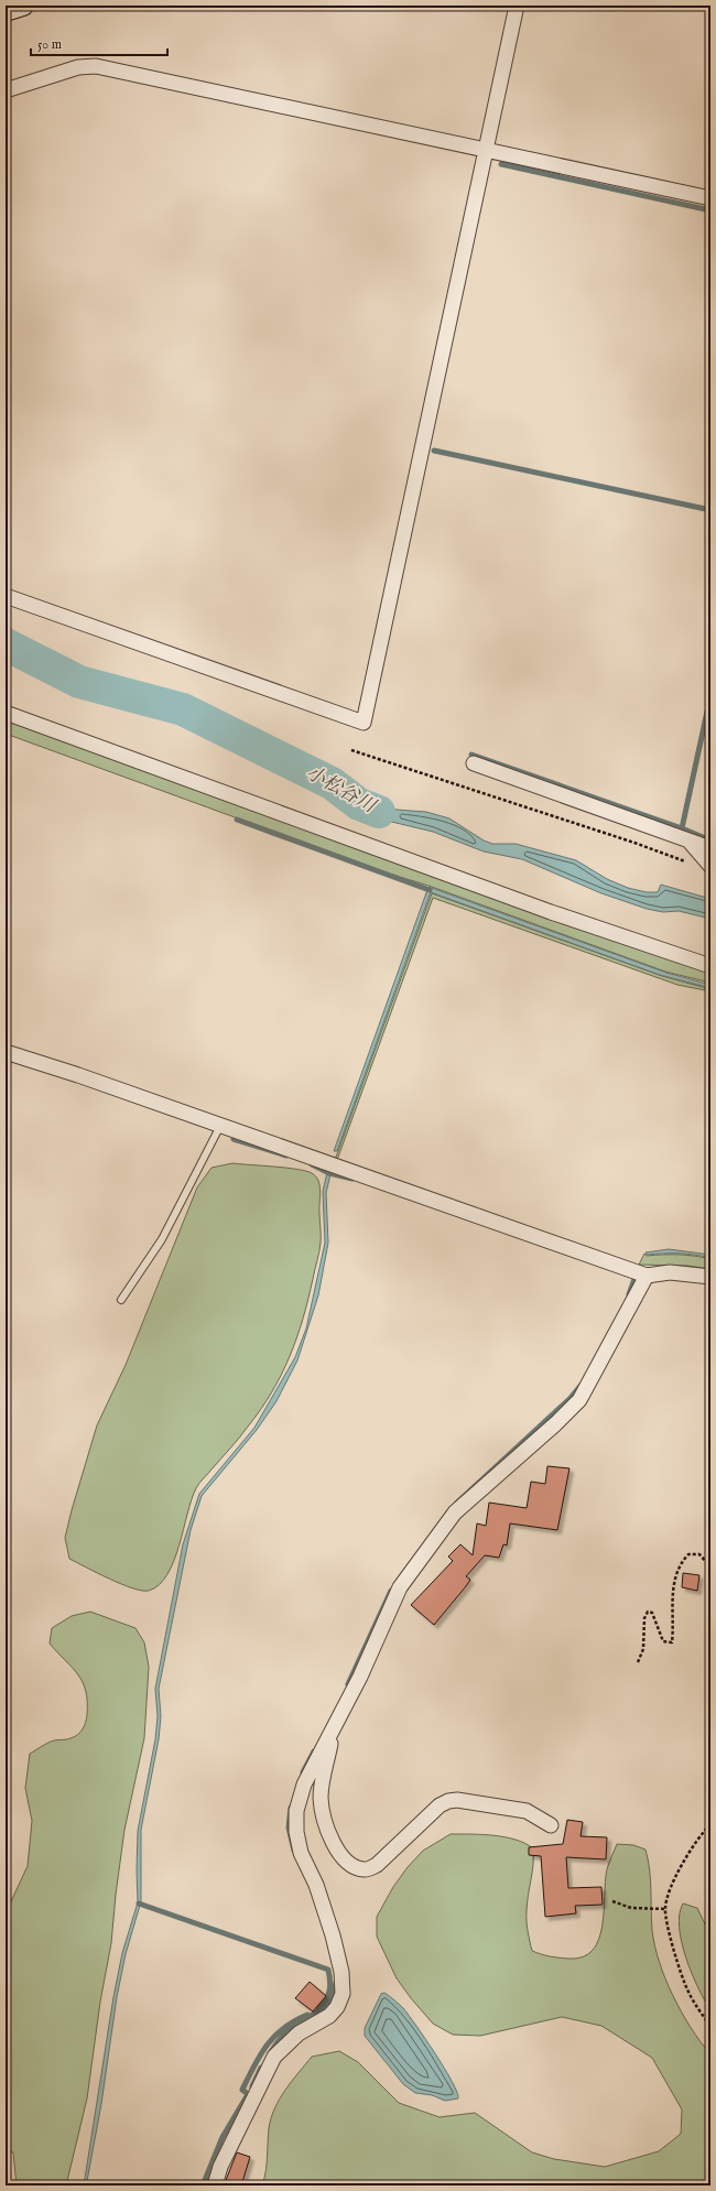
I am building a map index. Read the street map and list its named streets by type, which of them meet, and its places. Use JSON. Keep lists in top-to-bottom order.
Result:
{
  "water": ["小松谷川"],
  "scale_bar": "50 m"
}
